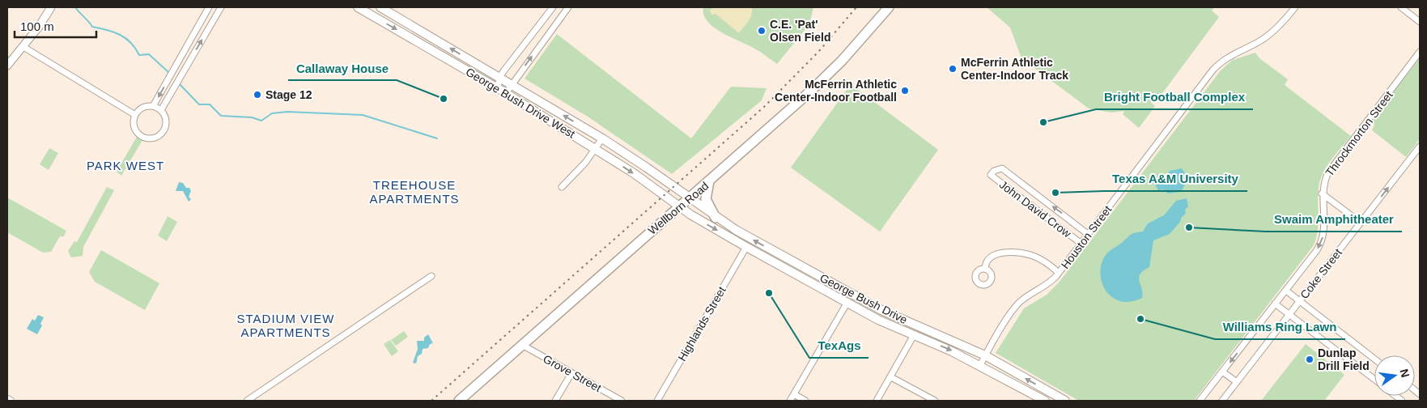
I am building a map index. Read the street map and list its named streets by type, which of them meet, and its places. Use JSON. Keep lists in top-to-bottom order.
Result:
{
  "streets": {
    "main road": ["George Bush Drive West", "Wellborn Road", "George Bush Drive"],
    "street": [
      "Throckmorton Street",
      "John David Crow",
      "Houston Street",
      "Coke Street",
      "Highlands Street",
      "Grove Street"
    ]
  },
  "crossings": [
    ["George Bush Drive West", "Wellborn Road"],
    ["George Bush Drive West", "George Bush Drive"],
    ["Wellborn Road", "George Bush Drive"],
    ["Wellborn Road", "Grove Street"],
    ["John David Crow", "Houston Street"],
    ["Houston Street", "George Bush Drive"],
    ["George Bush Drive", "Highlands Street"]
  ],
  "one_way": ["Throckmorton Street"],
  "districts": ["PARK WEST", "TREEHOUSE APARTMENTS", "STADIUM VIEW APARTMENTS"],
  "places": [
    "C.E. 'Pat' Olsen Field",
    "McFerrin Athletic Center-Indoor Track",
    "McFerrin Athletic Center-Indoor Football",
    "Stage 12",
    "Callaway House",
    "Bright Football Complex",
    "Texas A&M University",
    "Swaim Amphitheater",
    "TexAgs",
    "Williams Ring Lawn",
    "Dunlap Drill Field"
  ],
  "scale_bar": "100 m",
  "north": "right"
}
